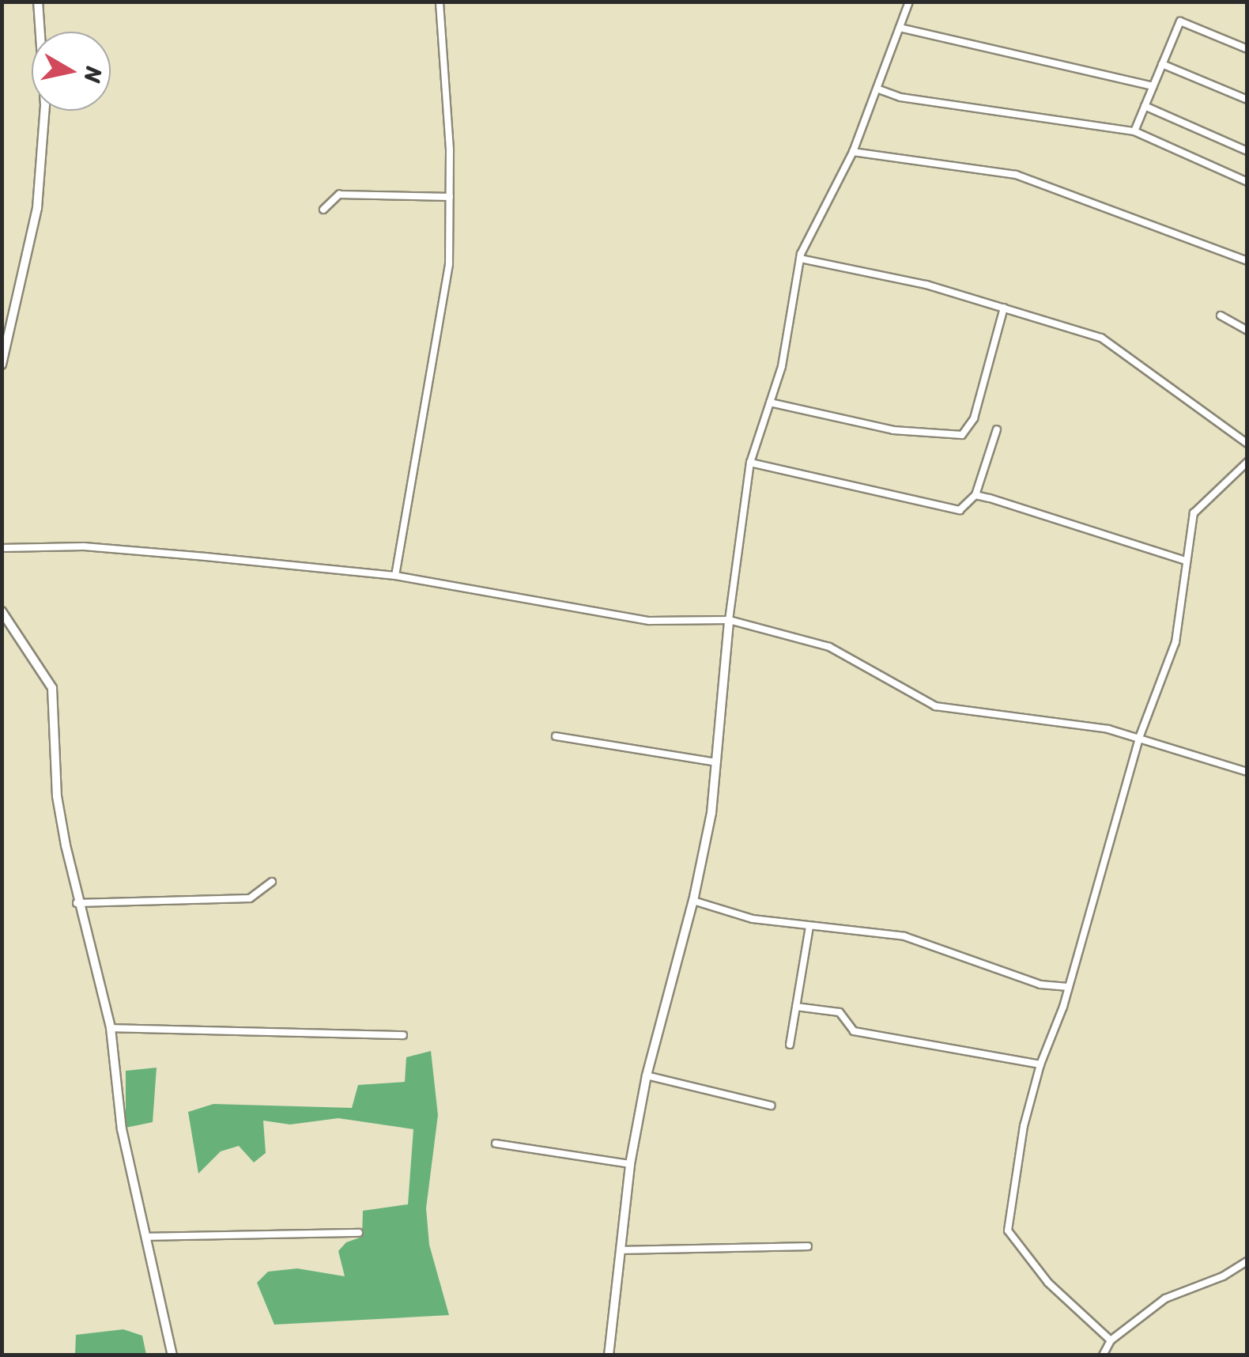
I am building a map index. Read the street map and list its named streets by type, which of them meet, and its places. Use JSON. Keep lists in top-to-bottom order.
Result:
{
  "north": "right"
}
